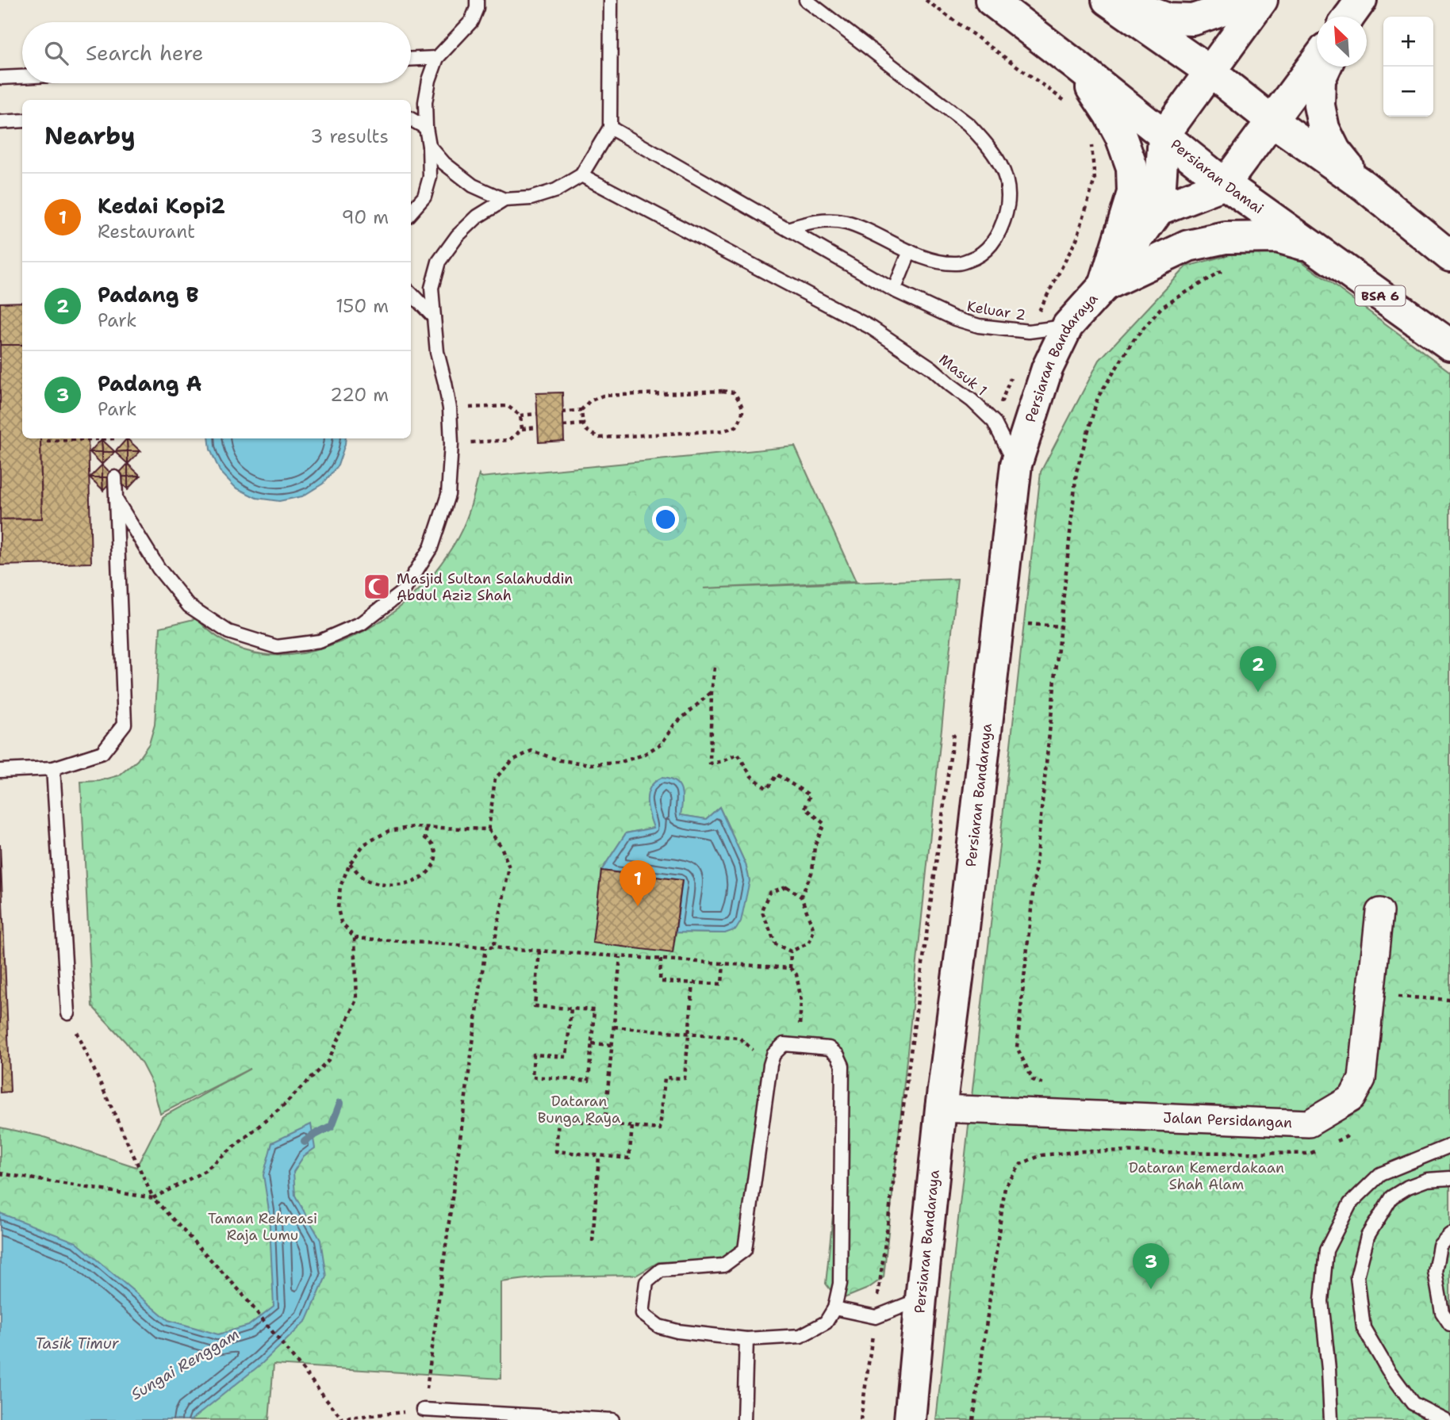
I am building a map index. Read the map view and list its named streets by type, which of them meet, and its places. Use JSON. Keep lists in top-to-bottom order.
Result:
{
  "streets": {
    "main road": ["Persiaran Damai", "BSA 6", "Persiaran Bandaraya"],
    "street": ["Jalan Persidangan"],
    "lane": ["Keluar 2", "Masuk 1"]
  },
  "crossings": [
    ["Keluar 2", "Persiaran Bandaraya"],
    ["Persiaran Bandaraya", "Masuk 1"],
    ["Persiaran Bandaraya", "Jalan Persidangan"]
  ],
  "water": ["Tasik Timur", "Sungai Renggam"],
  "parks": ["Dataran Bunga Raya", "Dataran Kemerdakaan Shah Alam", "Taman Rekreasi Raja Lumu"],
  "places": {
    "mosque": ["Masjid Sultan Salahuddin Abdul Aziz Shah"]
  },
  "north": "top left",
  "page": {
    "map_buttons": ["+", "−"],
    "search": "Search here",
    "heading": ["Nearby", "3 results"],
    "list": [
      {
        "mark": "1",
        "name": "Kedai Kopi2",
        "note": "Restaurant",
        "value": "90 m"
      },
      {
        "mark": "2",
        "name": "Padang B",
        "note": "Park",
        "value": "150 m"
      },
      {
        "mark": "3",
        "name": "Padang A",
        "note": "Park",
        "value": "220 m"
      }
    ],
    "pins": ["2", "1", "3"]
  }
}
